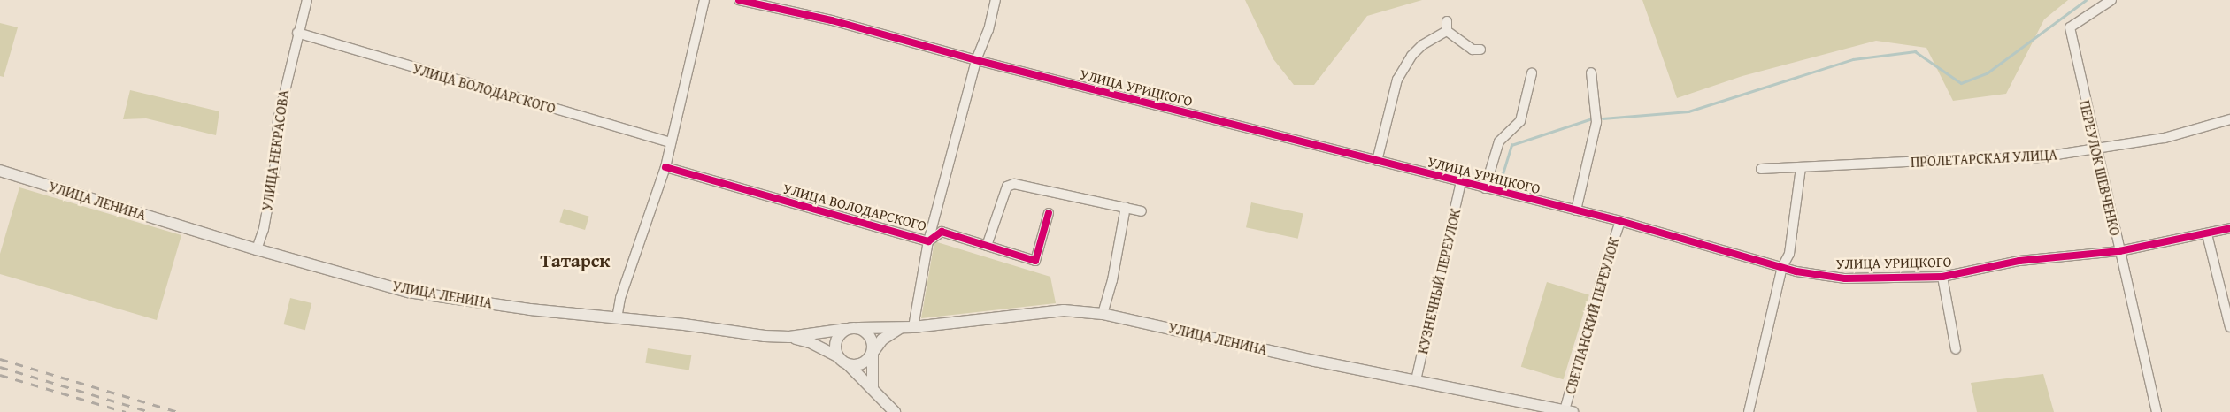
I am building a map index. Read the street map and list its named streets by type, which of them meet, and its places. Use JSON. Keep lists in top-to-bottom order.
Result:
{
  "streets": {
    "main road": ["УЛИЦА ЛЕНИНА"],
    "street": [
      "УЛИЦА УРИЦКОГО",
      "УЛИЦА ВОЛОДАРСКОГО",
      "УЛИЦА НЕКРАСОВА",
      "ПРОЛЕТАРСКАЯ УЛИЦА",
      "ПЕРЕУЛОК ШЕВЧЕНКО",
      "КУЗНЕЧНЫЙ ПЕРЕУЛОК",
      "СВЕТЛАНСКИЙ ПЕРЕУЛОК"
    ]
  },
  "crossings": [
    ["УЛИЦА УРИЦКОГО", "ПЕРЕУЛОК ШЕВЧЕНКО"],
    ["УЛИЦА УРИЦКОГО", "КУЗНЕЧНЫЙ ПЕРЕУЛОК"],
    ["УЛИЦА УРИЦКОГО", "СВЕТЛАНСКИЙ ПЕРЕУЛОК"],
    ["УЛИЦА ВОЛОДАРСКОГО", "УЛИЦА НЕКРАСОВА"],
    ["УЛИЦА НЕКРАСОВА", "УЛИЦА ЛЕНИНА"],
    ["ПРОЛЕТАРСКАЯ УЛИЦА", "ПЕРЕУЛОК ШЕВЧЕНКО"],
    ["УЛИЦА ЛЕНИНА", "КУЗНЕЧНЫЙ ПЕРЕУЛОК"],
    ["УЛИЦА ЛЕНИНА", "СВЕТЛАНСКИЙ ПЕРЕУЛОК"]
  ],
  "districts": ["Татарск"]
}
